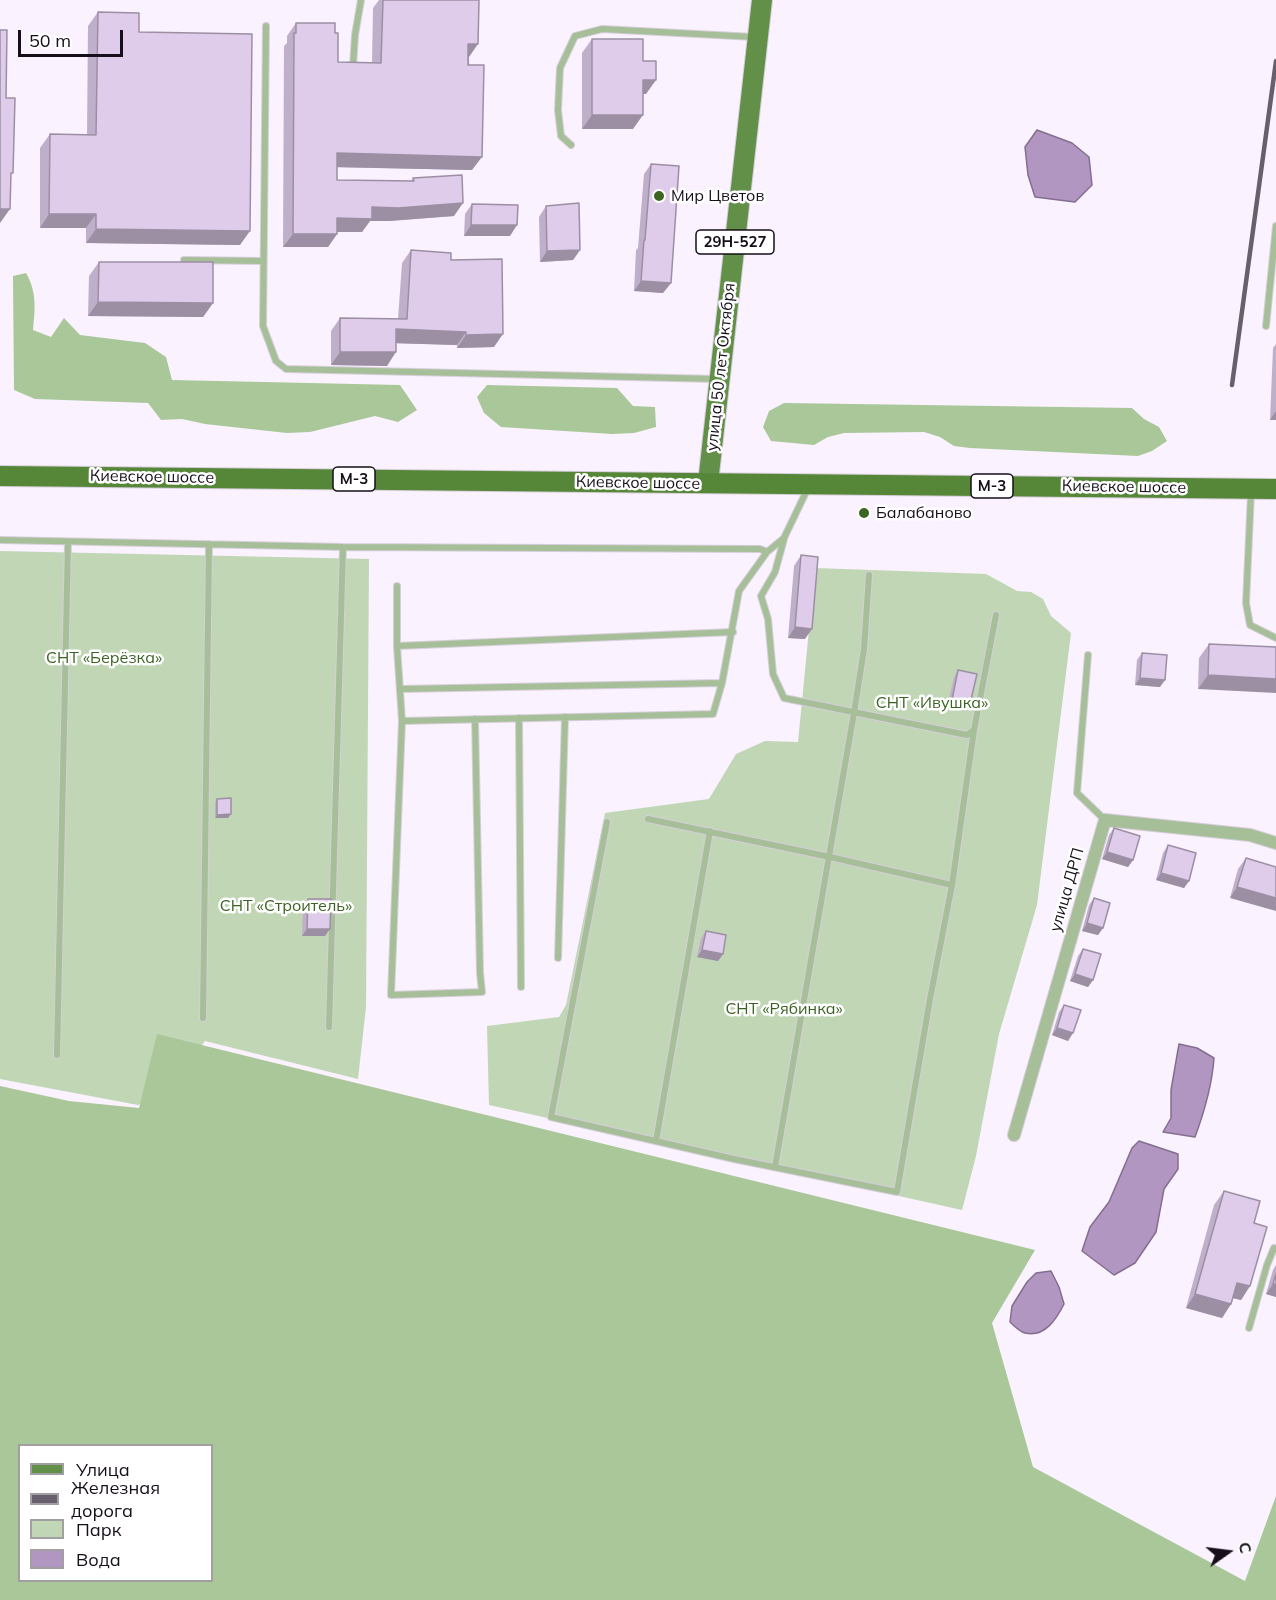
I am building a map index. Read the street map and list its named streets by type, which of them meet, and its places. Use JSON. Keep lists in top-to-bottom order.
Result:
{
  "streets": {
    "highway": ["Киевское шоссе", "М-3"],
    "main road": ["29Н-527", "улица 50 лет Октября"],
    "street": ["улица ДРП"]
  },
  "crossings": [
    ["улица 50 лет Октября", "Киевское шоссе"]
  ],
  "parks": [
    "СНТ «Берёзка»",
    "СНТ «Ивушка»",
    "СНТ «Строитель»",
    "СНТ «Рябинка»"
  ],
  "places": ["Мир Цветов", "Балабаново"],
  "legend": [
    "Улица",
    "Железная дорога",
    "Парк",
    "Вода"
  ],
  "scale_bar": "50 m",
  "north": "right"
}
